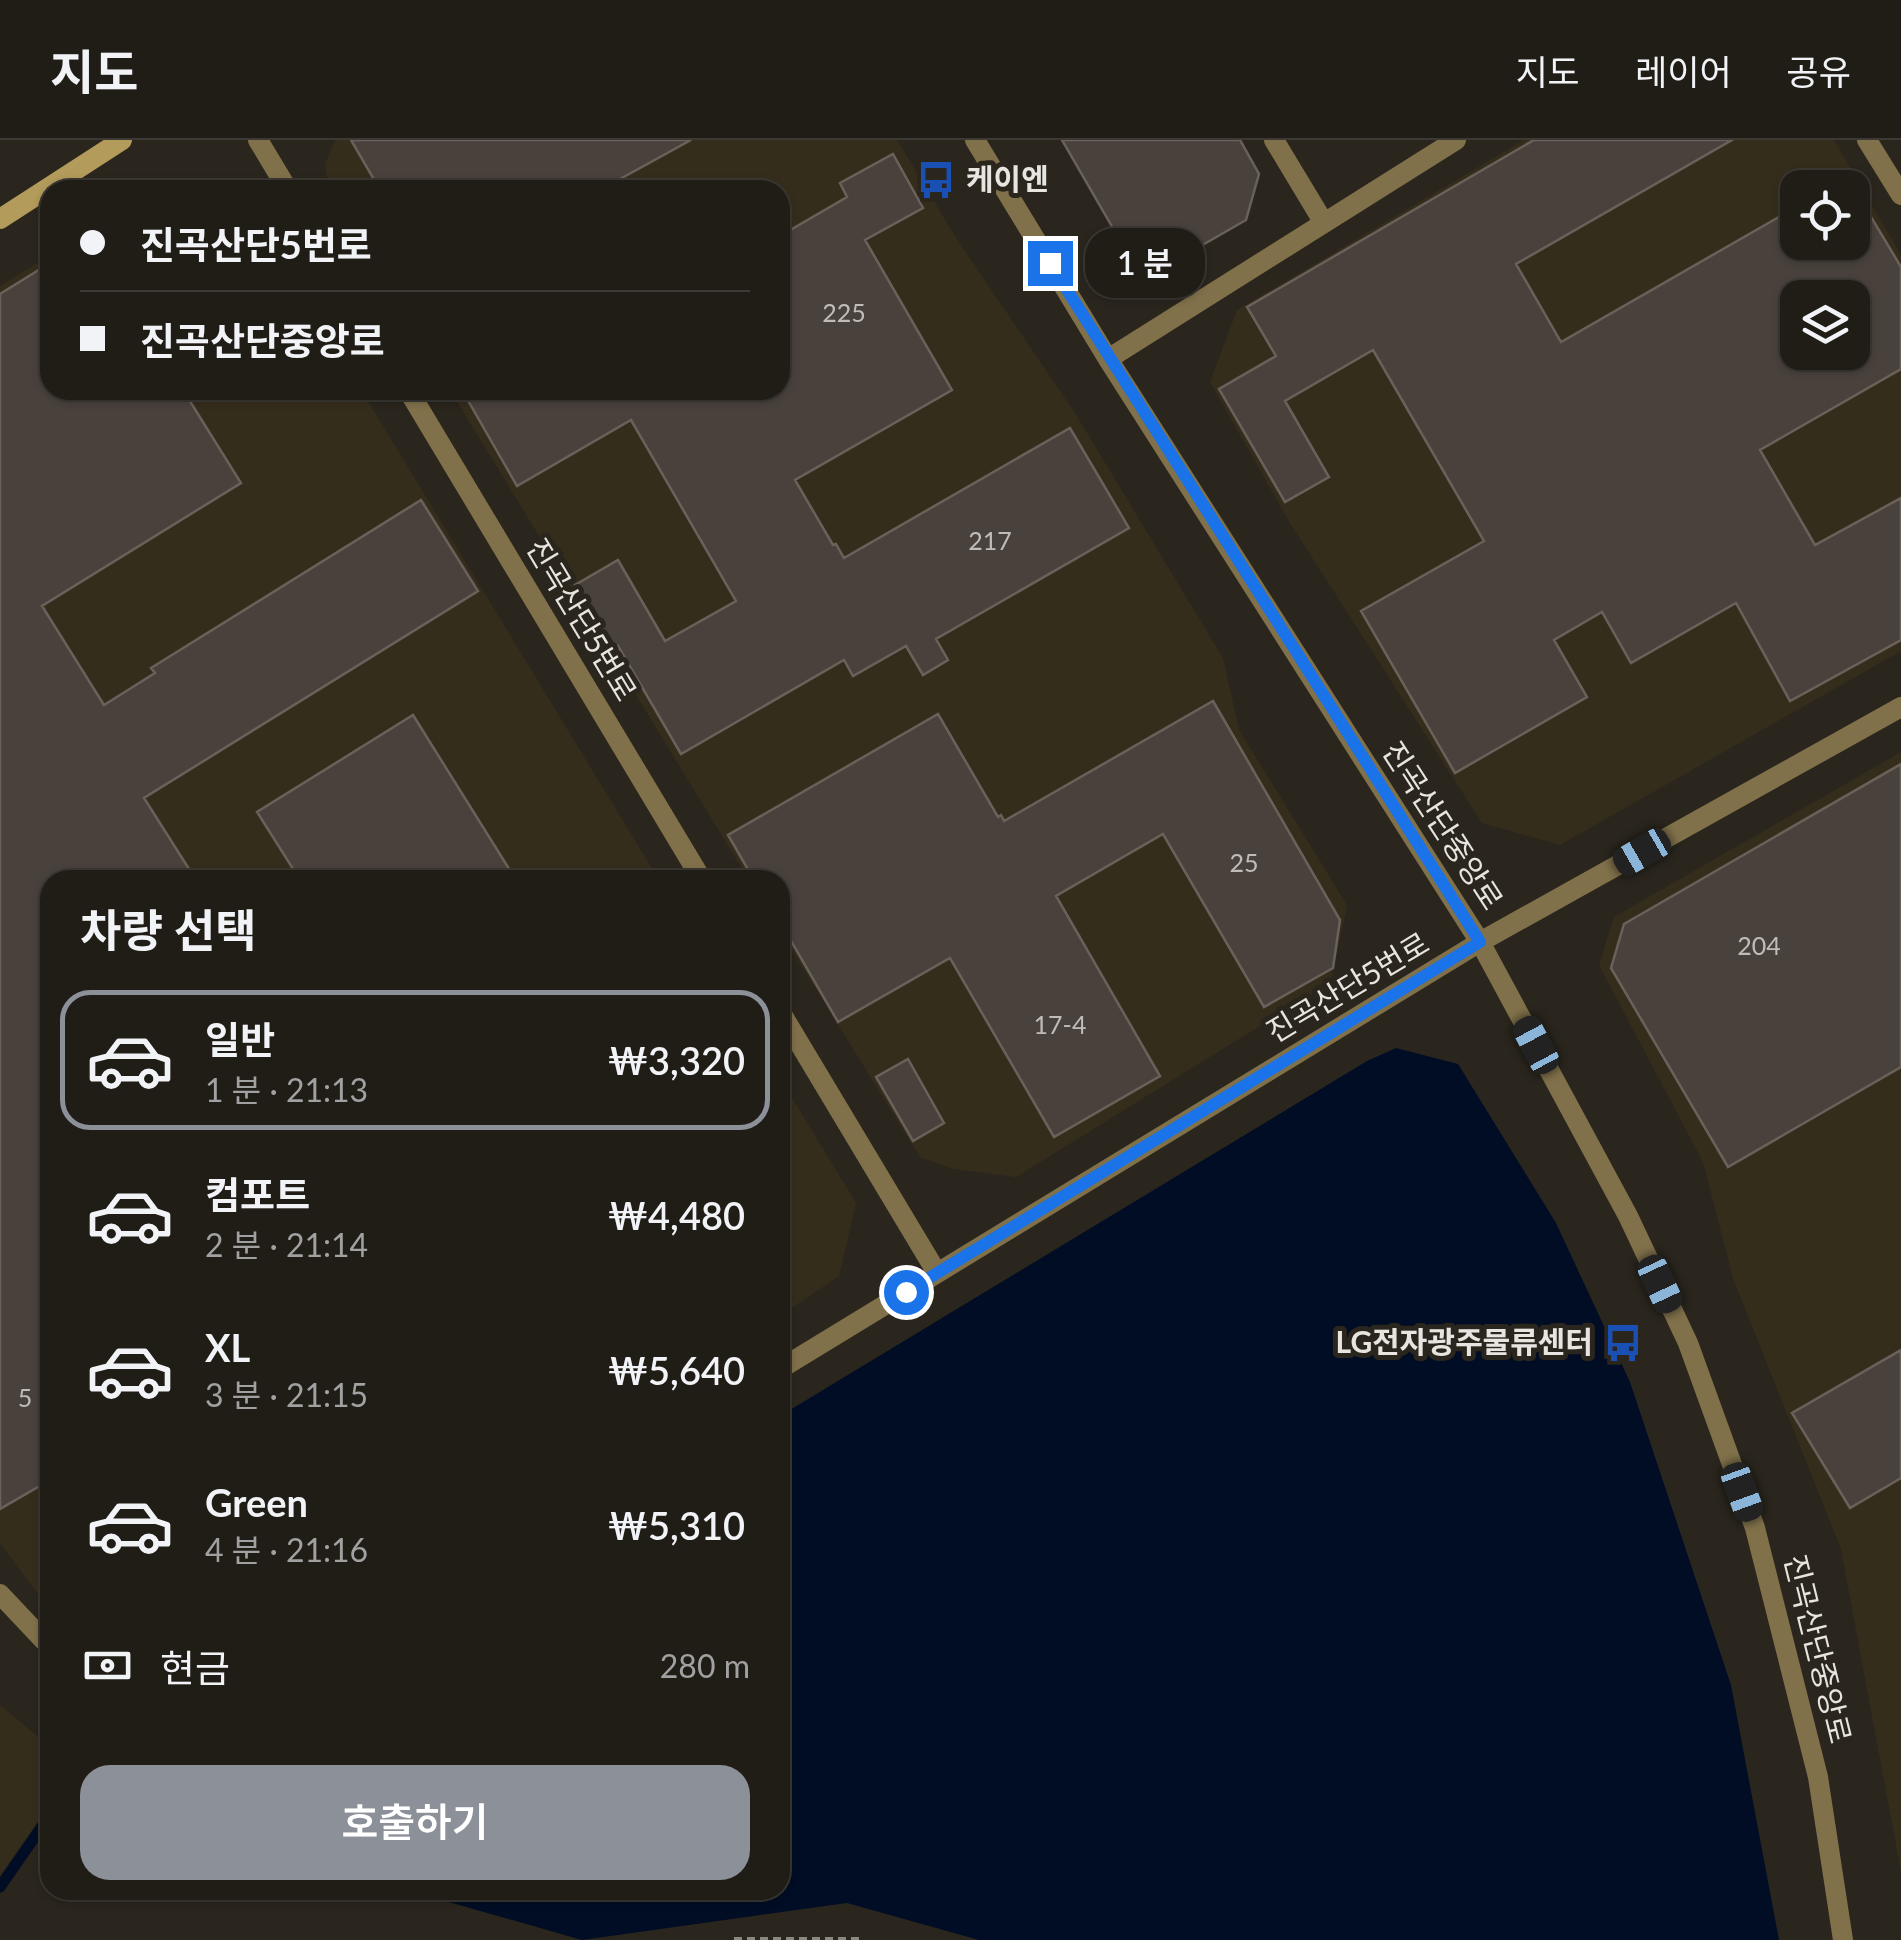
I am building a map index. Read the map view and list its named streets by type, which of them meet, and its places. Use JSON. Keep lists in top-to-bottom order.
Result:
{
  "streets": {
    "street": ["진곡산단5번로", "진곡산단중앙로"]
  },
  "crossings": [
    ["진곡산단5번로", "진곡산단중앙로"]
  ],
  "places": {
    "bus stop": ["케이엔", "LG전자광주물류센터"]
  },
  "house_numbers": [
    "225",
    "217",
    "25",
    "204",
    "17-4",
    "5"
  ],
  "page": {
    "header": "지도",
    "nav": ["지도", "레이어", "공유"],
    "banner": ["진곡산단5번로", "진곡산단중앙로"],
    "bubble": "1 분",
    "heading": "차량 선택",
    "list": [
      {
        "name": "일반",
        "note": "1 분 · 21:13",
        "value": "₩3,320"
      },
      {
        "name": "컴포트",
        "note": "2 분 · 21:14",
        "value": "₩4,480"
      },
      {
        "name": "XL",
        "note": "3 분 · 21:15",
        "value": "₩5,640"
      },
      {
        "name": "Green",
        "note": "4 분 · 21:16",
        "value": "₩5,310"
      }
    ],
    "pay": ["현금", "280 m"],
    "buttons": "호출하기"
  }
}
